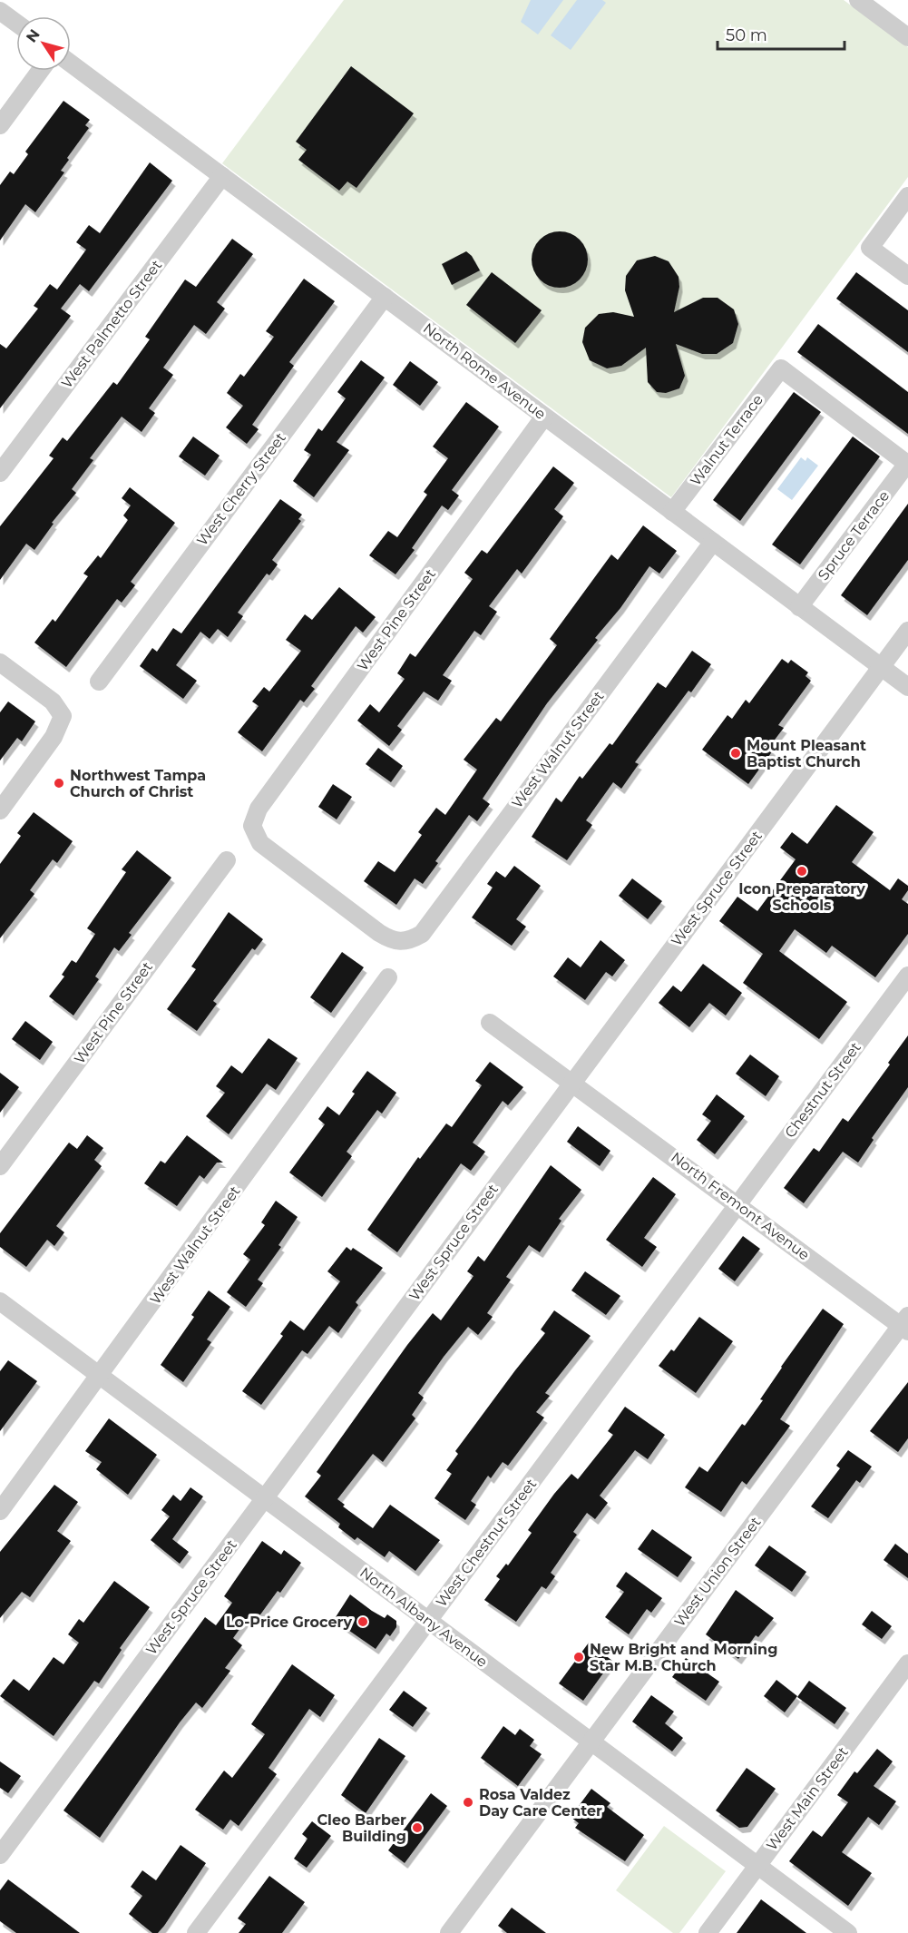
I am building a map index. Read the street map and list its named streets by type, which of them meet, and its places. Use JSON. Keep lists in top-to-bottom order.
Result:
{
  "streets": {
    "street": [
      "West Palmetto Street",
      "North Rome Avenue",
      "Walnut Terrace",
      "West Cherry Street",
      "Spruce Terrace",
      "West Pine Street",
      "West Walnut Street",
      "West Spruce Street",
      "Chestnut Street",
      "North Fremont Avenue",
      "West Chestnut Street",
      "West Union Street",
      "North Albany Avenue",
      "West Main Street"
    ]
  },
  "crossings": [
    ["West Palmetto Street", "North Rome Avenue"],
    ["North Rome Avenue", "Walnut Terrace"],
    ["North Rome Avenue", "West Cherry Street"],
    ["North Rome Avenue", "Spruce Terrace"],
    ["North Rome Avenue", "West Pine Street"],
    ["North Rome Avenue", "West Walnut Street"],
    ["North Rome Avenue", "West Spruce Street"],
    ["Walnut Terrace", "Spruce Terrace"],
    ["West Pine Street", "West Walnut Street"],
    ["West Walnut Street", "North Albany Avenue"],
    ["West Spruce Street", "North Fremont Avenue"],
    ["West Spruce Street", "North Albany Avenue"],
    ["Chestnut Street", "North Fremont Avenue"],
    ["Chestnut Street", "West Chestnut Street"],
    ["North Fremont Avenue", "West Chestnut Street"],
    ["North Fremont Avenue", "West Union Street"],
    ["West Chestnut Street", "North Albany Avenue"],
    ["West Union Street", "North Albany Avenue"],
    ["North Albany Avenue", "West Main Street"]
  ],
  "places": [
    "Mount Pleasant Baptist Church",
    "Northwest Tampa Church of Christ",
    "Icon Preparatory Schools",
    "Lo-Price Grocery",
    "New Bright and Morning Star M.B. Church",
    "Rosa Valdez Day Care Center",
    "Cleo Barber Building"
  ],
  "scale_bar": "50 m",
  "north": "top left"
}
